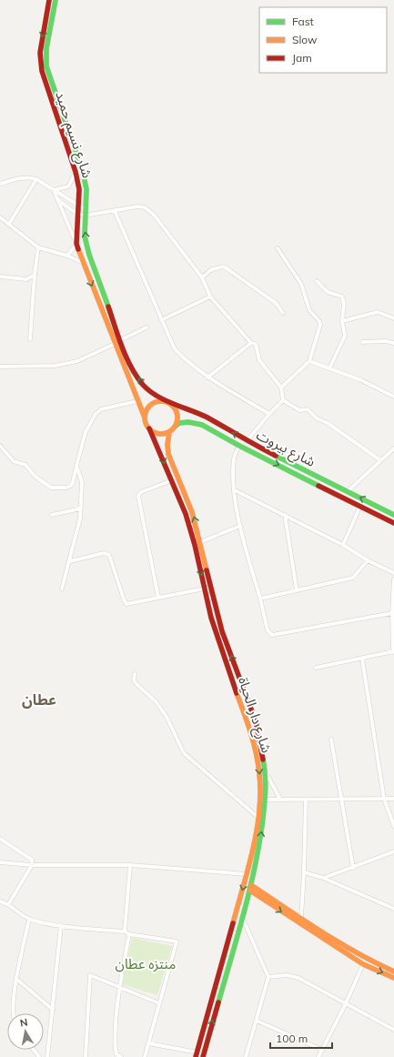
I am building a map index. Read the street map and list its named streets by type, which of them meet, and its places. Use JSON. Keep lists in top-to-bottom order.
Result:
{
  "streets": {
    "main road": ["شارع نسيم حميد", "شارع بيروت", "شارع دار الحياة"]
  },
  "crossings": [
    ["شارع نسيم حميد", "شارع بيروت"],
    ["شارع نسيم حميد", "شارع دار الحياة"],
    ["شارع بيروت", "شارع دار الحياة"]
  ],
  "districts": ["عطان"],
  "parks": ["منتزه عطان"],
  "legend": ["Fast", "Slow", "Jam"],
  "scale_bar": "100 m",
  "north": "top"
}
